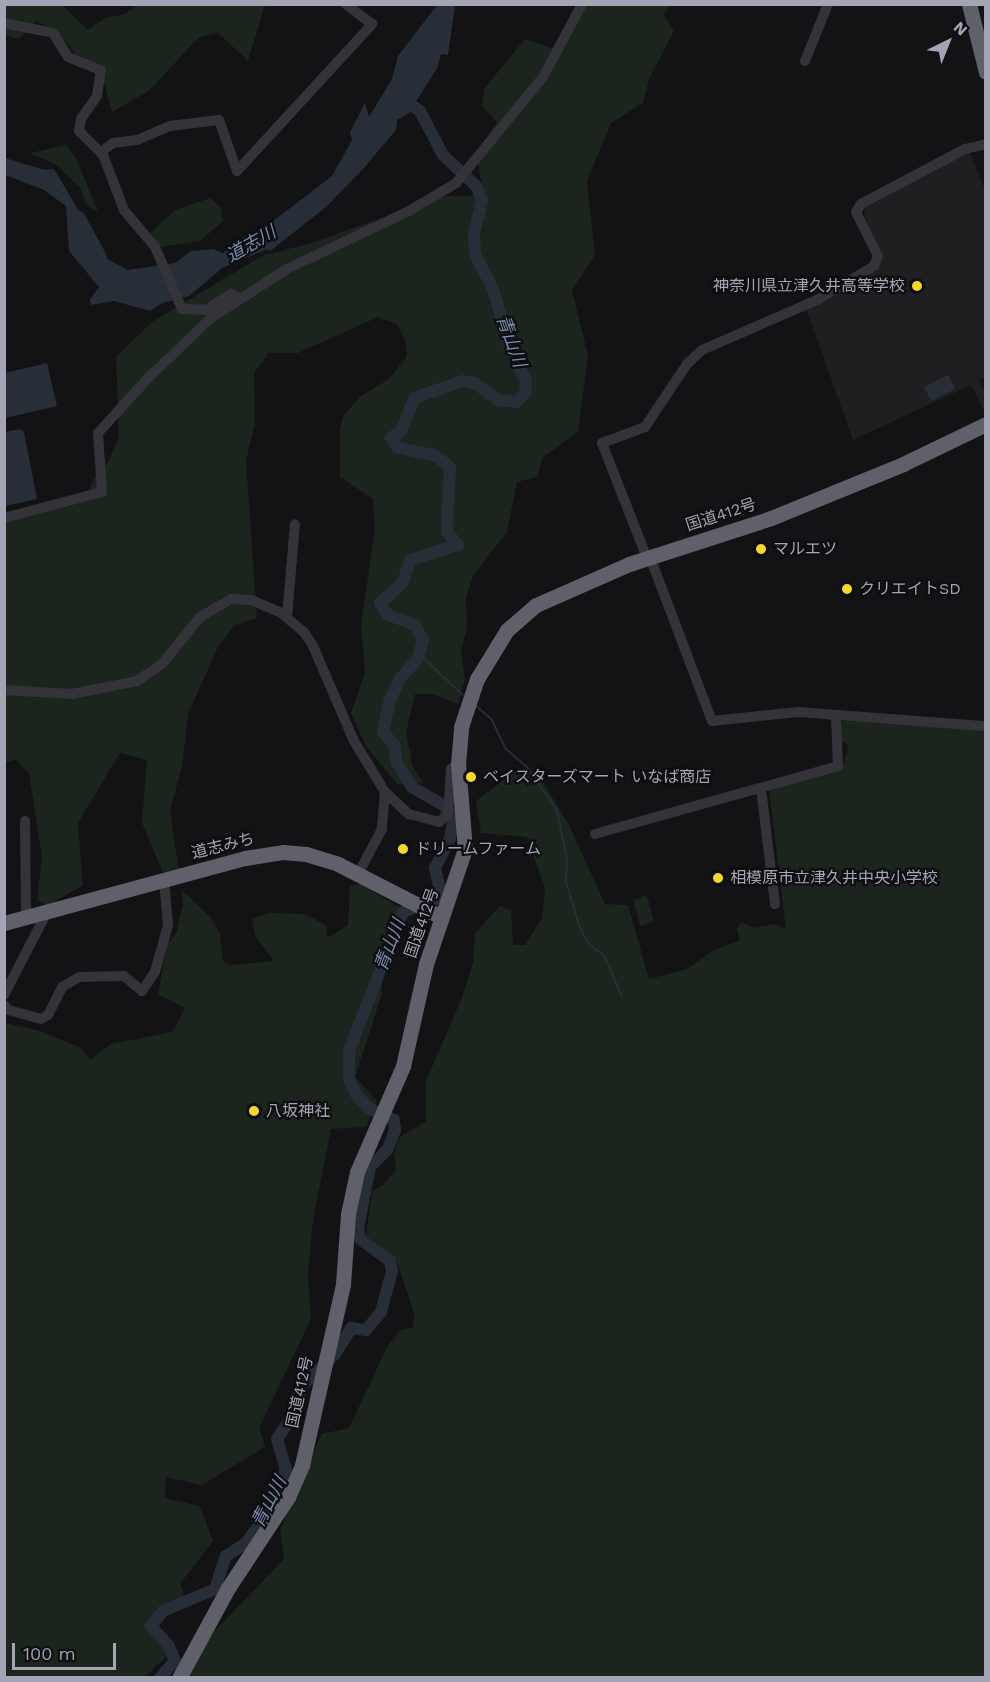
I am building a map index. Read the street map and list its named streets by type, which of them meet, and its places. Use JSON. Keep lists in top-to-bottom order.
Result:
{
  "streets": {
    "highway": ["国道412号", "道志みち"]
  },
  "crossings": [
    ["国道412号", "道志みち"]
  ],
  "water": ["道志川", "青山川"],
  "places": [
    "神奈川県立津久井高等学校",
    "マルエツ",
    "クリエイトSD",
    "ベイスターズマート いなば商店",
    "ドリームファーム",
    "相模原市立津久井中央小学校",
    "八坂神社"
  ],
  "scale_bar": "100 m",
  "north": "top right"
}
